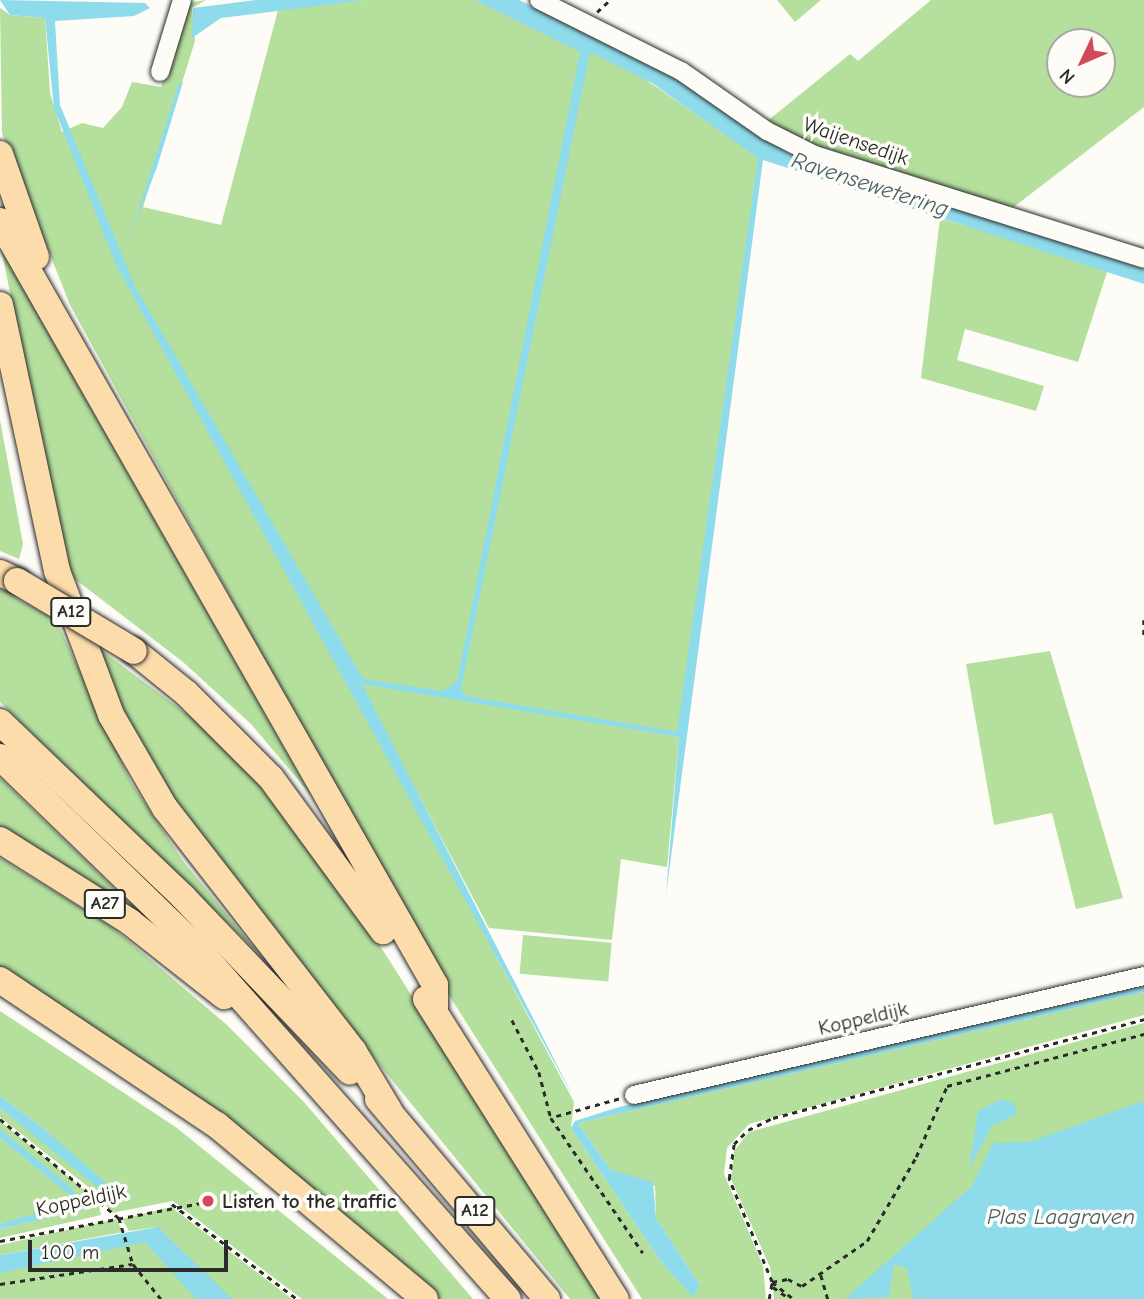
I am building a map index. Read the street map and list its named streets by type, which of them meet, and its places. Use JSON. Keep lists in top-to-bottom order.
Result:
{
  "streets": {
    "highway": ["A12", "A27"],
    "street": ["Waijensedijk", "Koppeldijk"]
  },
  "crossings": [
    ["A12", "A27"]
  ],
  "water": ["Ravensewetering", "Plas Laagraven"],
  "places": ["Listen to the traffic"],
  "scale_bar": "100 m",
  "north": "bottom left"
}
